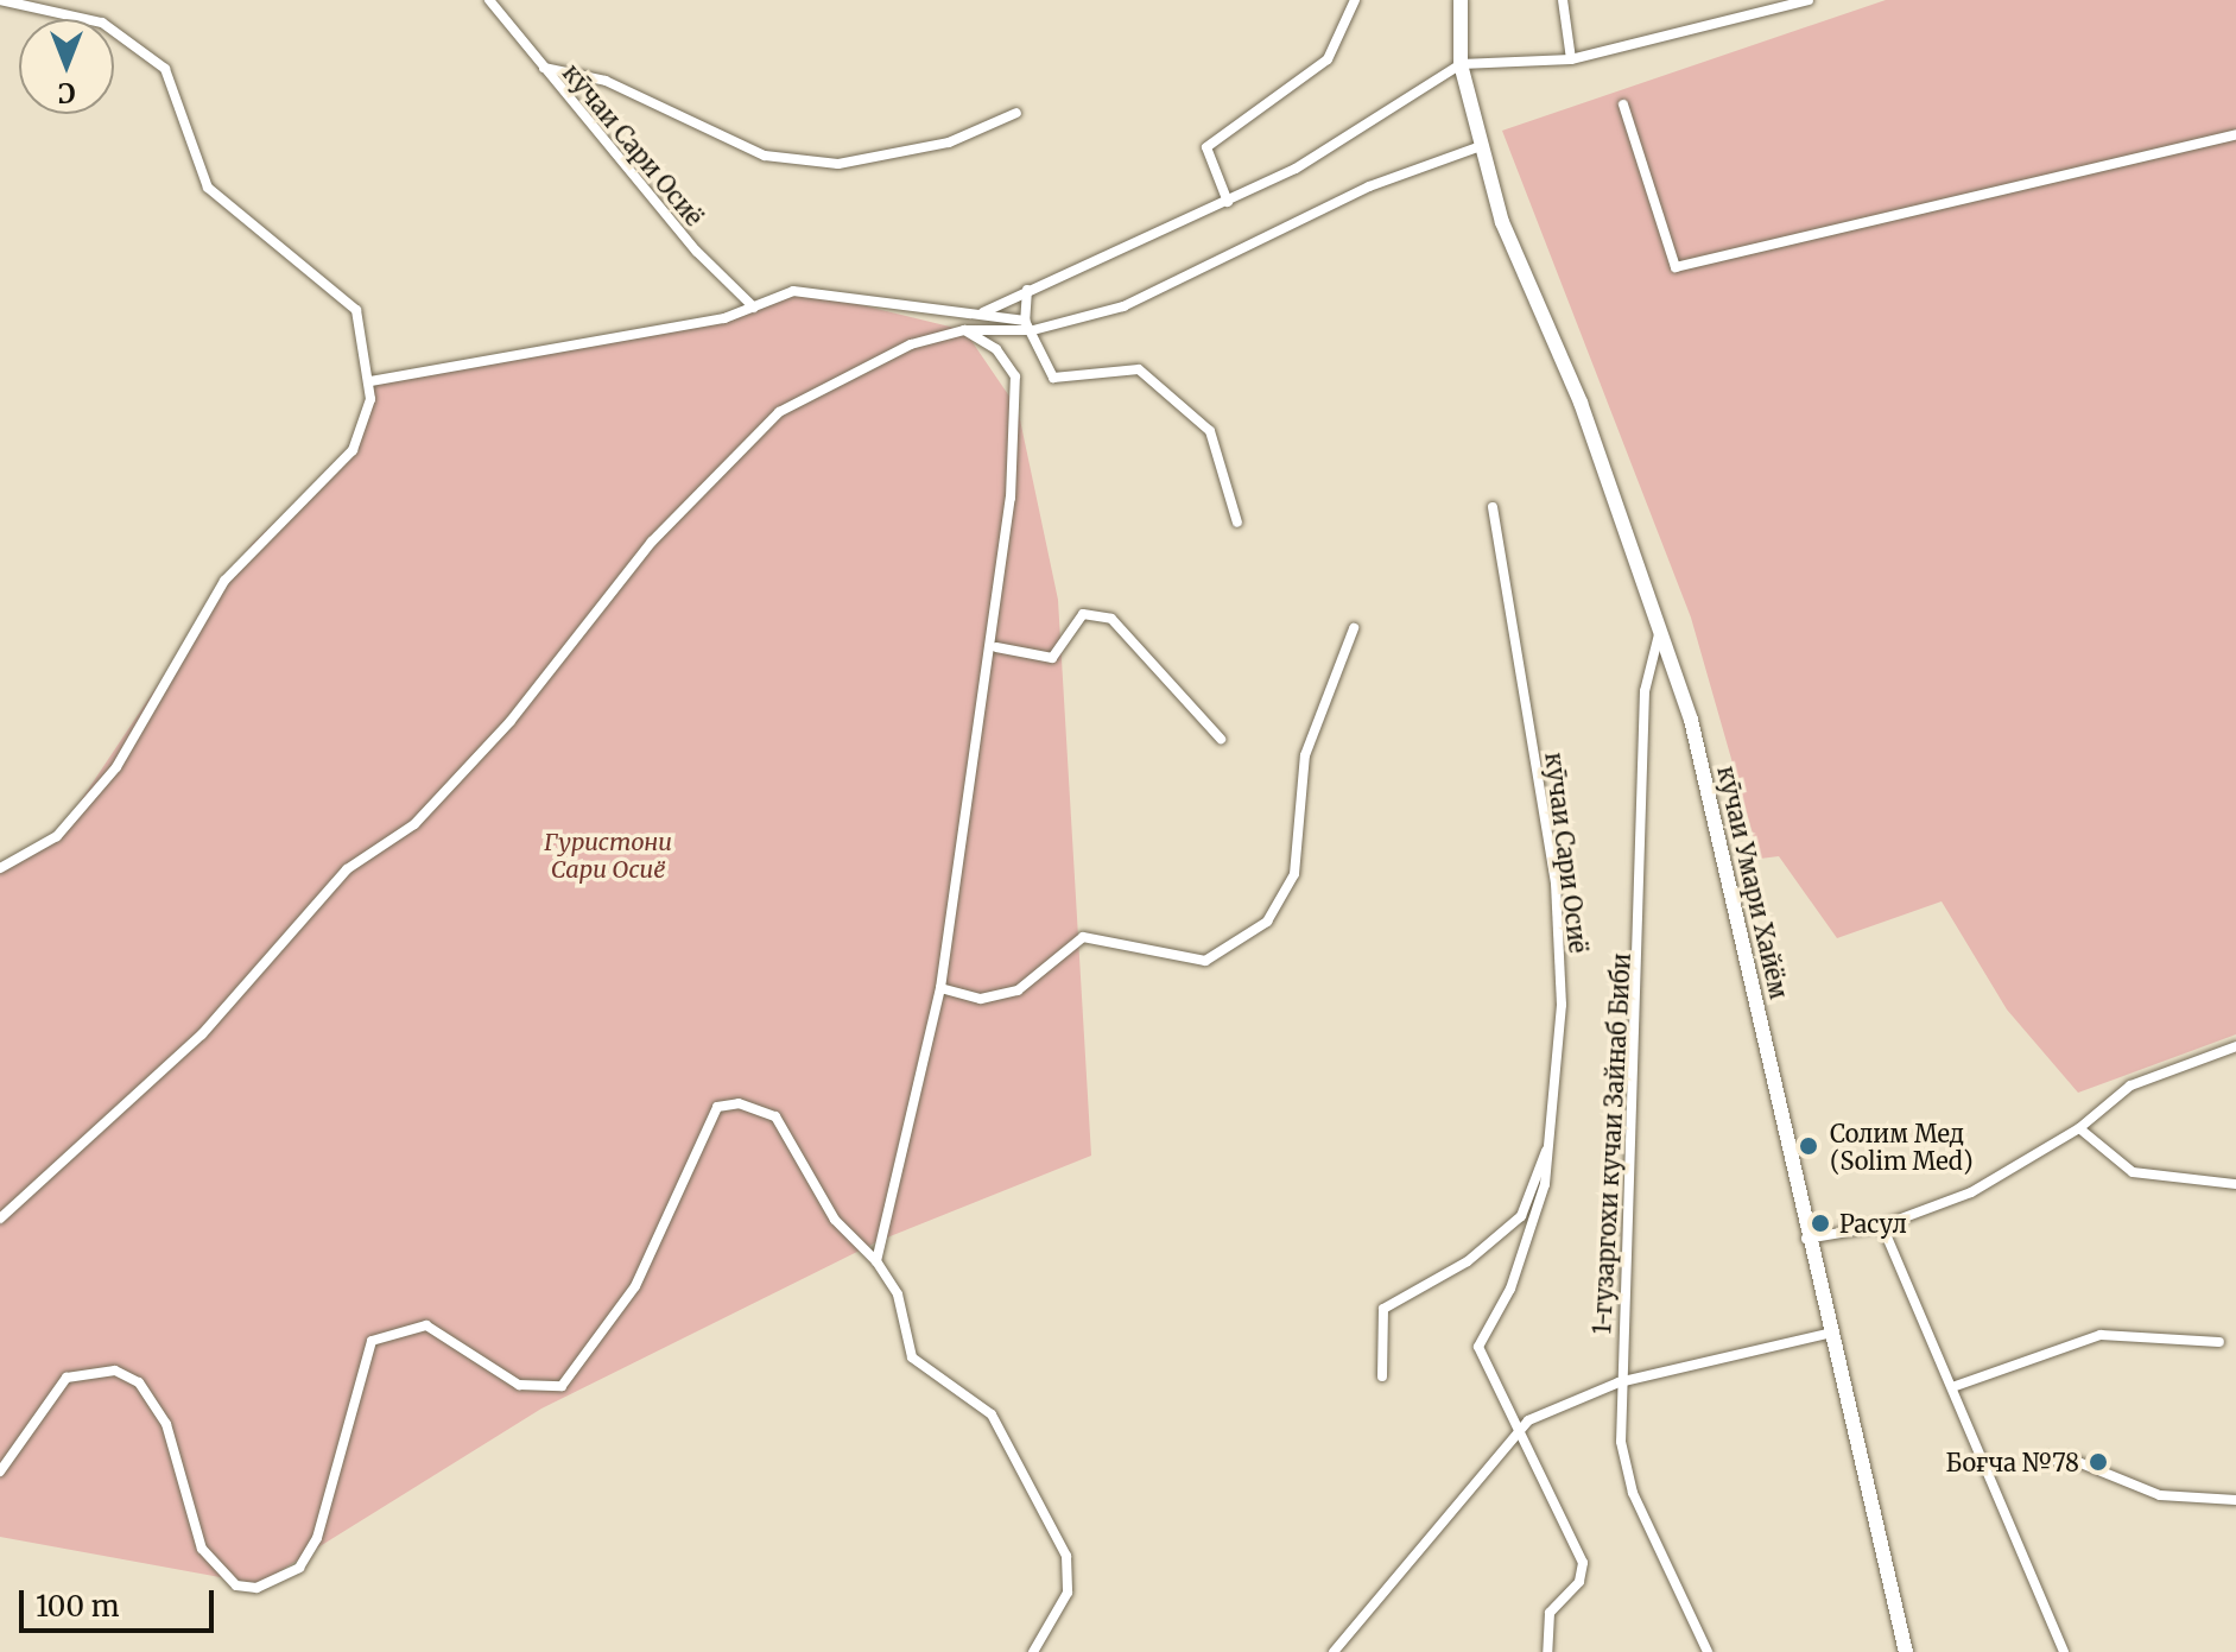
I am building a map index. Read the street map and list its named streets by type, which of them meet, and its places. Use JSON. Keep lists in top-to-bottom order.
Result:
{
  "streets": {
    "main road": ["кӯчаи Умари Хайём"],
    "street": ["кӯчаи Сари Осиё", "1-гузаргохи кучаи Зайнаб Биби"]
  },
  "crossings": [
    ["кӯчаи Умари Хайём", "1-гузаргохи кучаи Зайнаб Биби"]
  ],
  "parks": ["Гуристони Сари Осиё"],
  "places": ["Солим Мед (Solim Med)", "Расул", "Боғча №78"],
  "scale_bar": "100 m",
  "north": "bottom"
}
